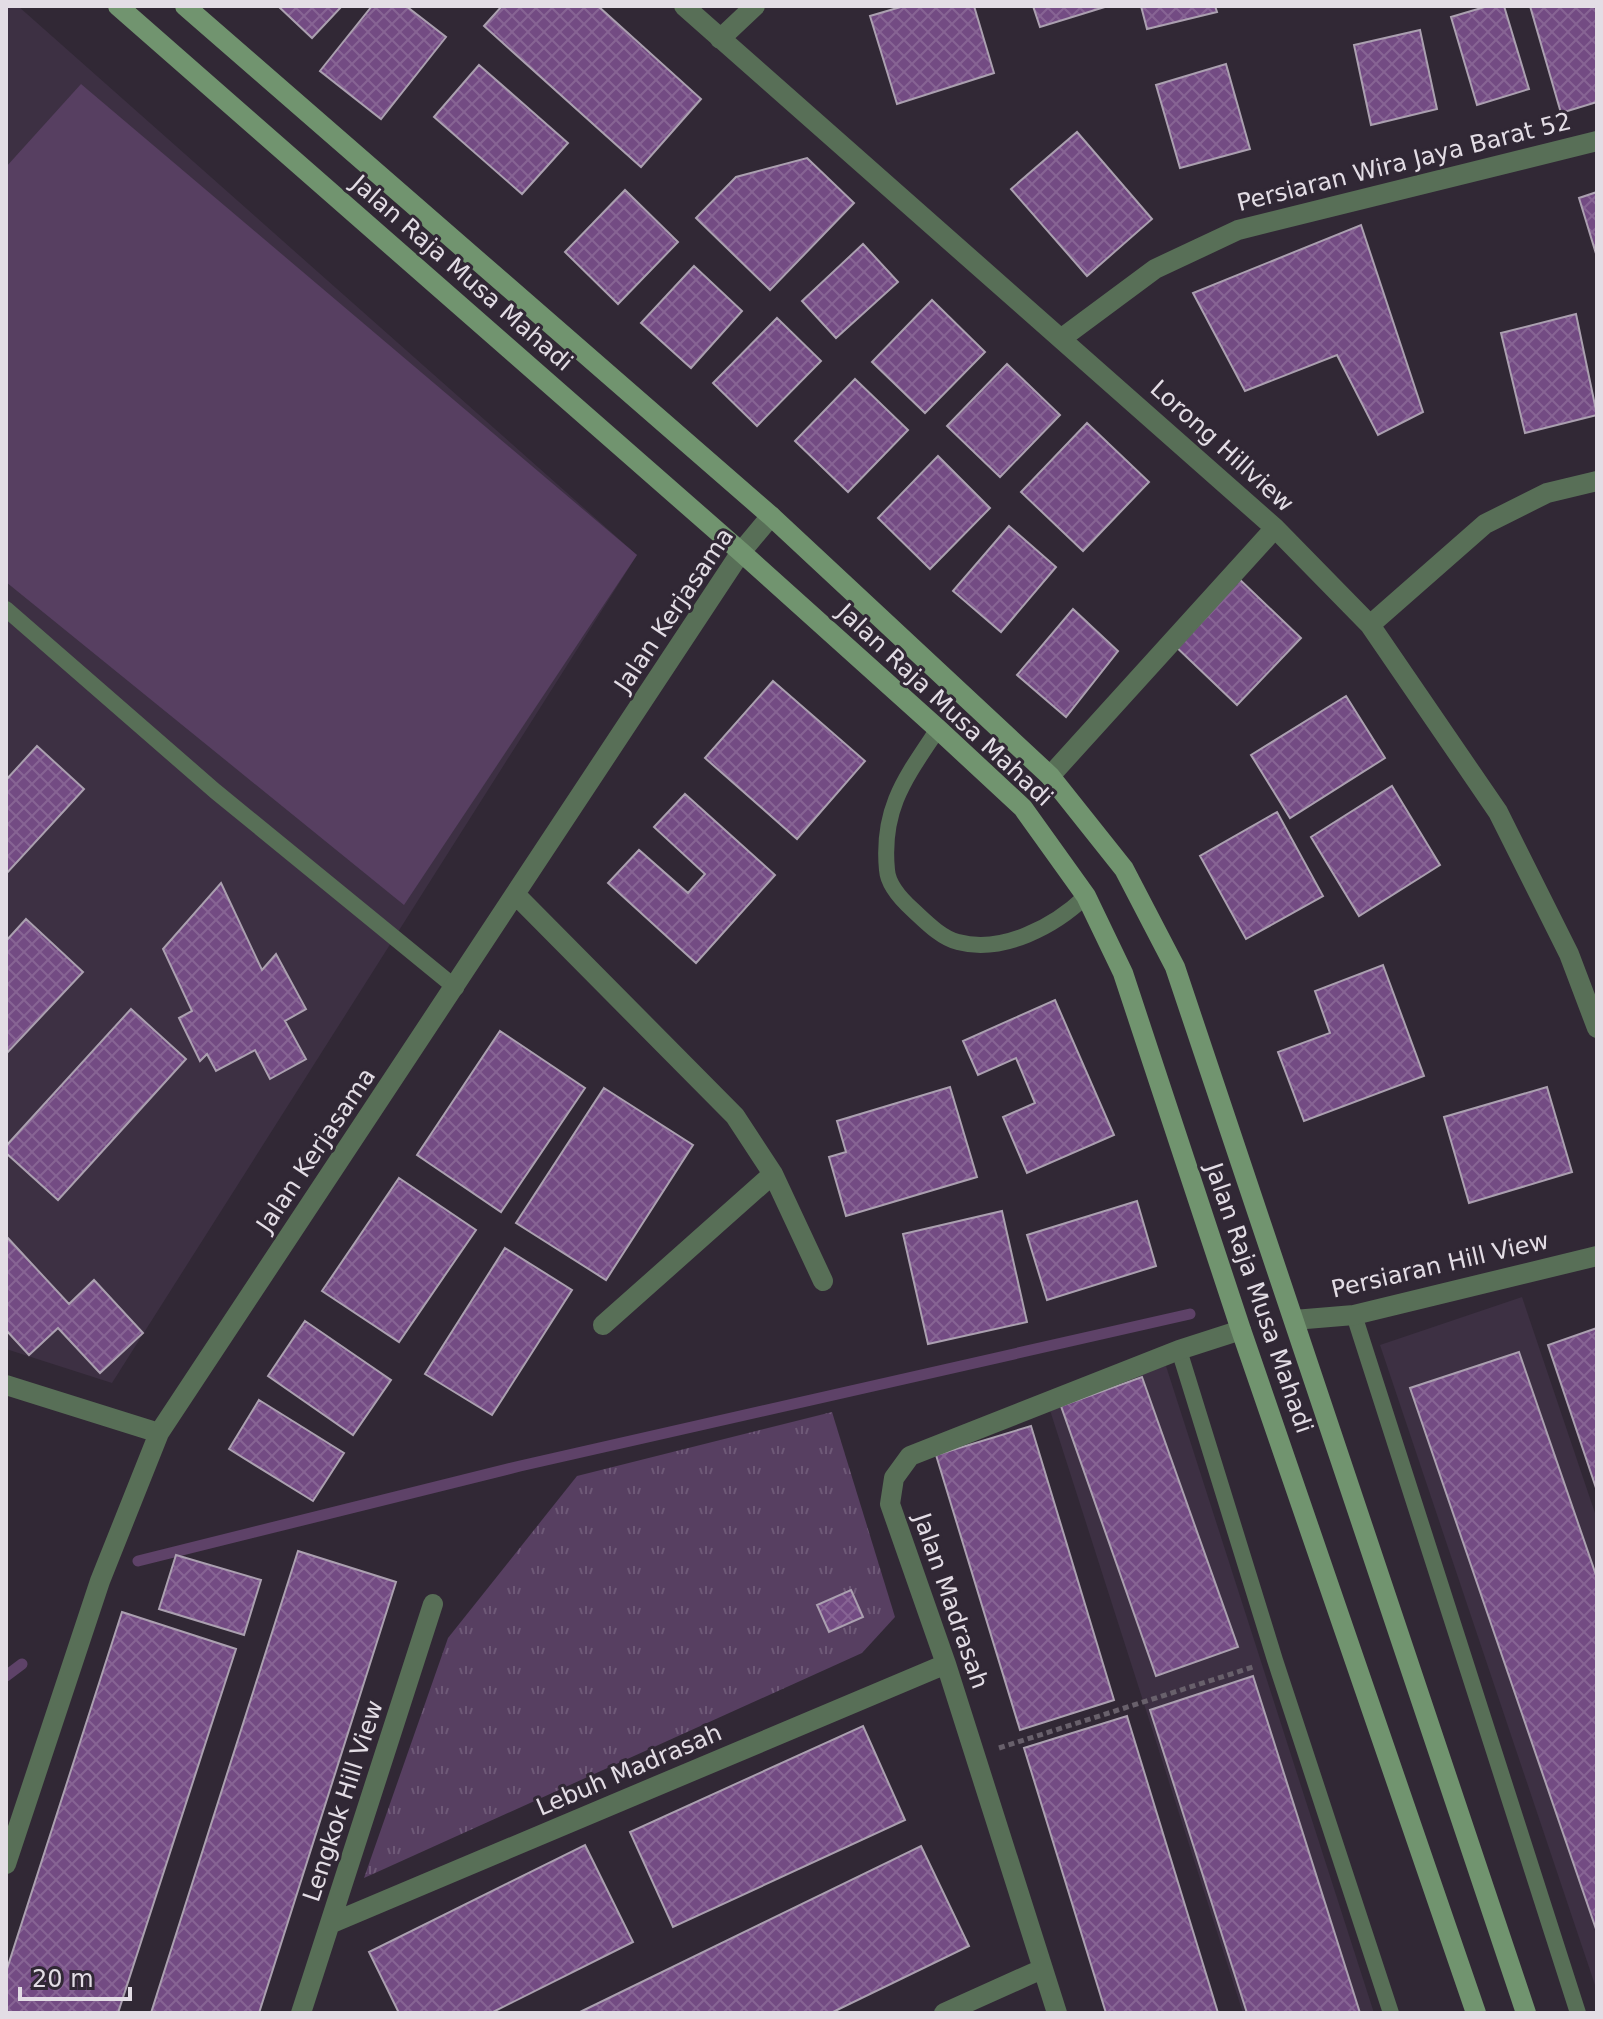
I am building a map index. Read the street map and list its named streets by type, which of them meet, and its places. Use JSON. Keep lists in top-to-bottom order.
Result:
{
  "streets": {
    "main road": ["Jalan Raja Musa Mahadi"],
    "street": [
      "Persiaran Wira Jaya Barat 52",
      "Lorong Hillview",
      "Jalan Kerjasama",
      "Persiaran Hill View",
      "Jalan Madrasah",
      "Lebuh Madrasah",
      "Lengkok Hill View"
    ]
  },
  "crossings": [
    ["Persiaran Wira Jaya Barat 52", "Lorong Hillview"],
    ["Jalan Raja Musa Mahadi", "Jalan Kerjasama"],
    ["Jalan Raja Musa Mahadi", "Persiaran Hill View"],
    ["Jalan Raja Musa Mahadi", "Jalan Madrasah"],
    ["Jalan Madrasah", "Lebuh Madrasah"],
    ["Lebuh Madrasah", "Lengkok Hill View"]
  ],
  "scale_bar": "20 m"
}
